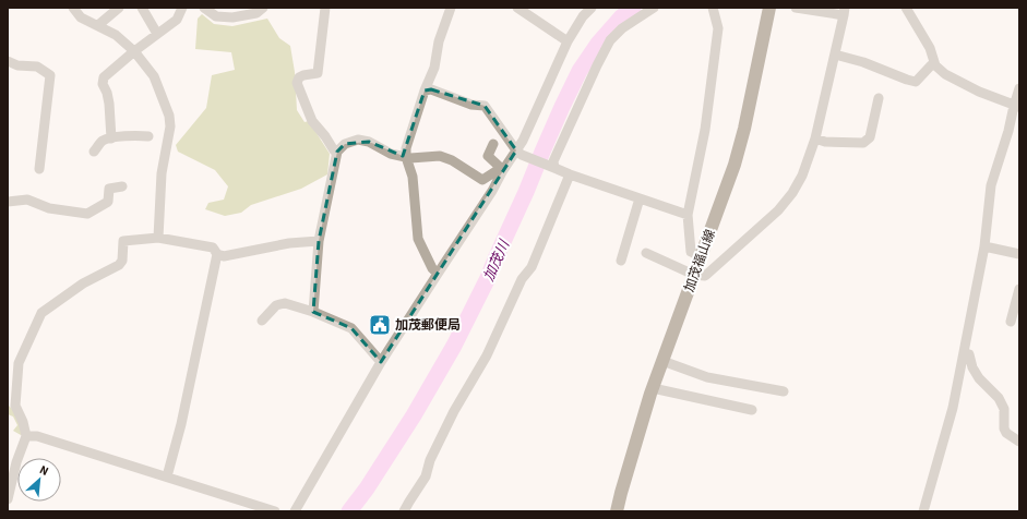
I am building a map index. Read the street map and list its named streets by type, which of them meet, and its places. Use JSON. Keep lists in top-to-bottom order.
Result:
{
  "streets": {
    "main road": ["加茂福山線"]
  },
  "water": ["加茂川"],
  "places": {
    "public building": ["加茂郵便局"]
  },
  "north": "top right"
}
